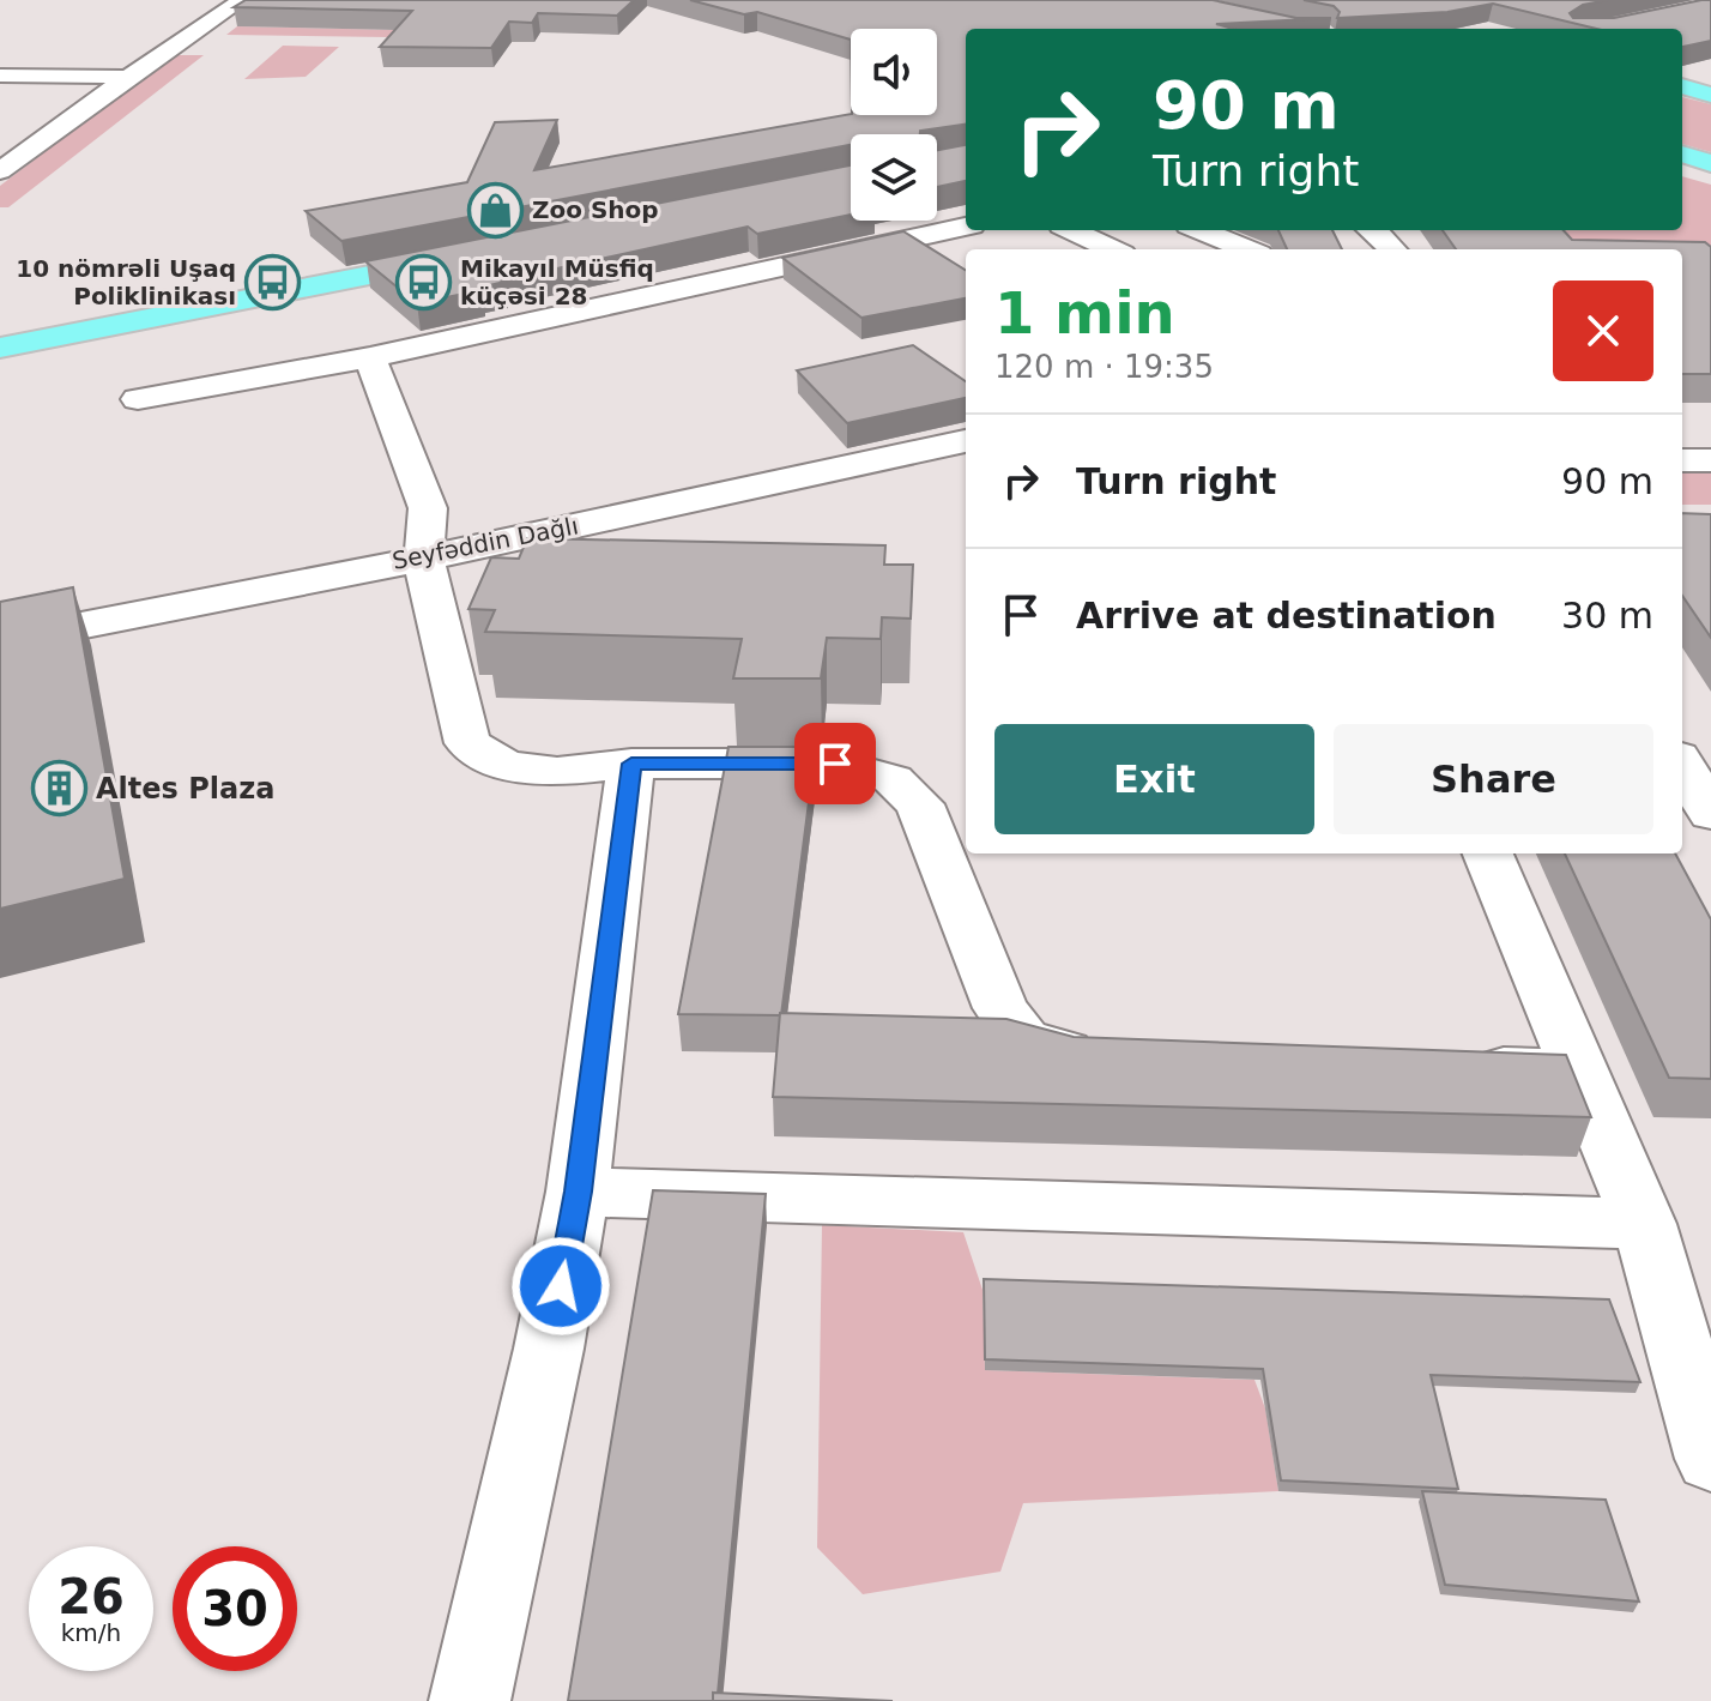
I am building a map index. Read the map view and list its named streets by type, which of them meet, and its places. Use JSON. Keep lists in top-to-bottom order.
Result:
{
  "streets": {
    "street": ["Seyfəddin Dağlı"]
  },
  "places": {
    "shop": ["Zoo Shop"],
    "bus stop": ["Mikayıl Müsfiq küçəsi 28", "10 nömrəli Uşaq Poliklinikası"],
    "building": ["Altes Plaza"]
  },
  "page": {
    "turn": ["90 m", "Turn right"],
    "heading": ["1 min", "120 m · 19:35"],
    "list": [
      {
        "name": "Turn right",
        "value": "90 m"
      },
      {
        "name": "Arrive at destination",
        "value": "30 m"
      }
    ],
    "buttons": ["Exit", "Share"],
    "speed": "26 km/h",
    "limit": "30"
  }
}
